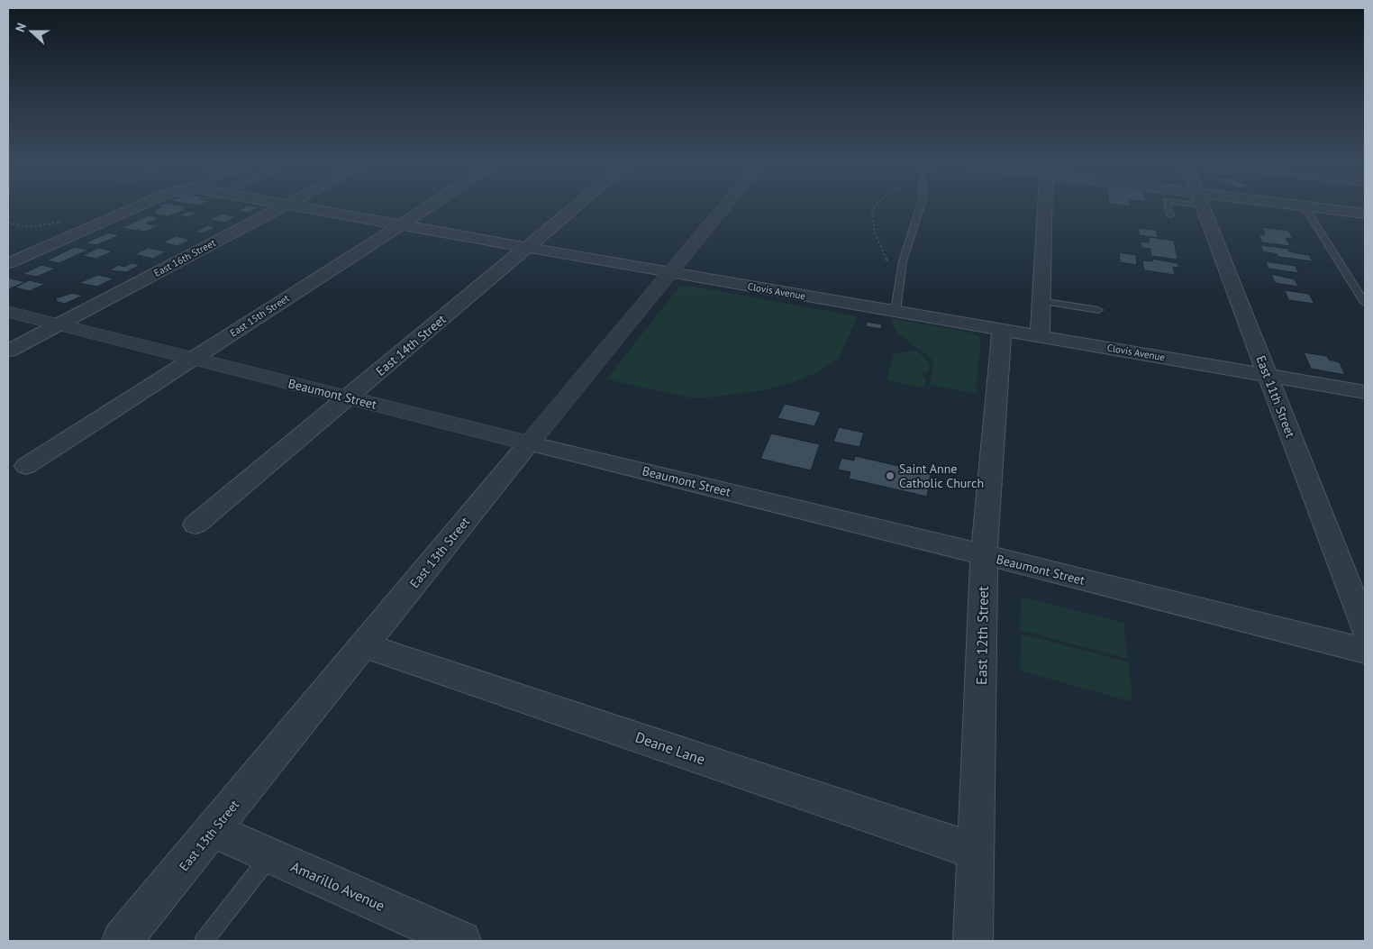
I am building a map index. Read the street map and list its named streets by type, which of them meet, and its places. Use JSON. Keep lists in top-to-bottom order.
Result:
{
  "streets": {
    "street": [
      "East 16th Street",
      "Clovis Avenue",
      "East 15th Street",
      "East 14th Street",
      "Beaumont Street",
      "East 11th Street",
      "East 13th Street",
      "East 12th Street",
      "Deane Lane",
      "Amarillo Avenue"
    ]
  },
  "crossings": [
    ["East 16th Street", "Beaumont Street"],
    ["Clovis Avenue", "East 15th Street"],
    ["Clovis Avenue", "East 14th Street"],
    ["Clovis Avenue", "East 11th Street"],
    ["Clovis Avenue", "East 13th Street"],
    ["Clovis Avenue", "East 12th Street"],
    ["East 15th Street", "Beaumont Street"],
    ["East 14th Street", "Beaumont Street"],
    ["Beaumont Street", "East 13th Street"],
    ["Beaumont Street", "East 12th Street"],
    ["East 13th Street", "Deane Lane"],
    ["East 13th Street", "Amarillo Avenue"],
    ["East 12th Street", "Deane Lane"]
  ],
  "places": ["Saint Anne Catholic Church"],
  "north": "left"
}
